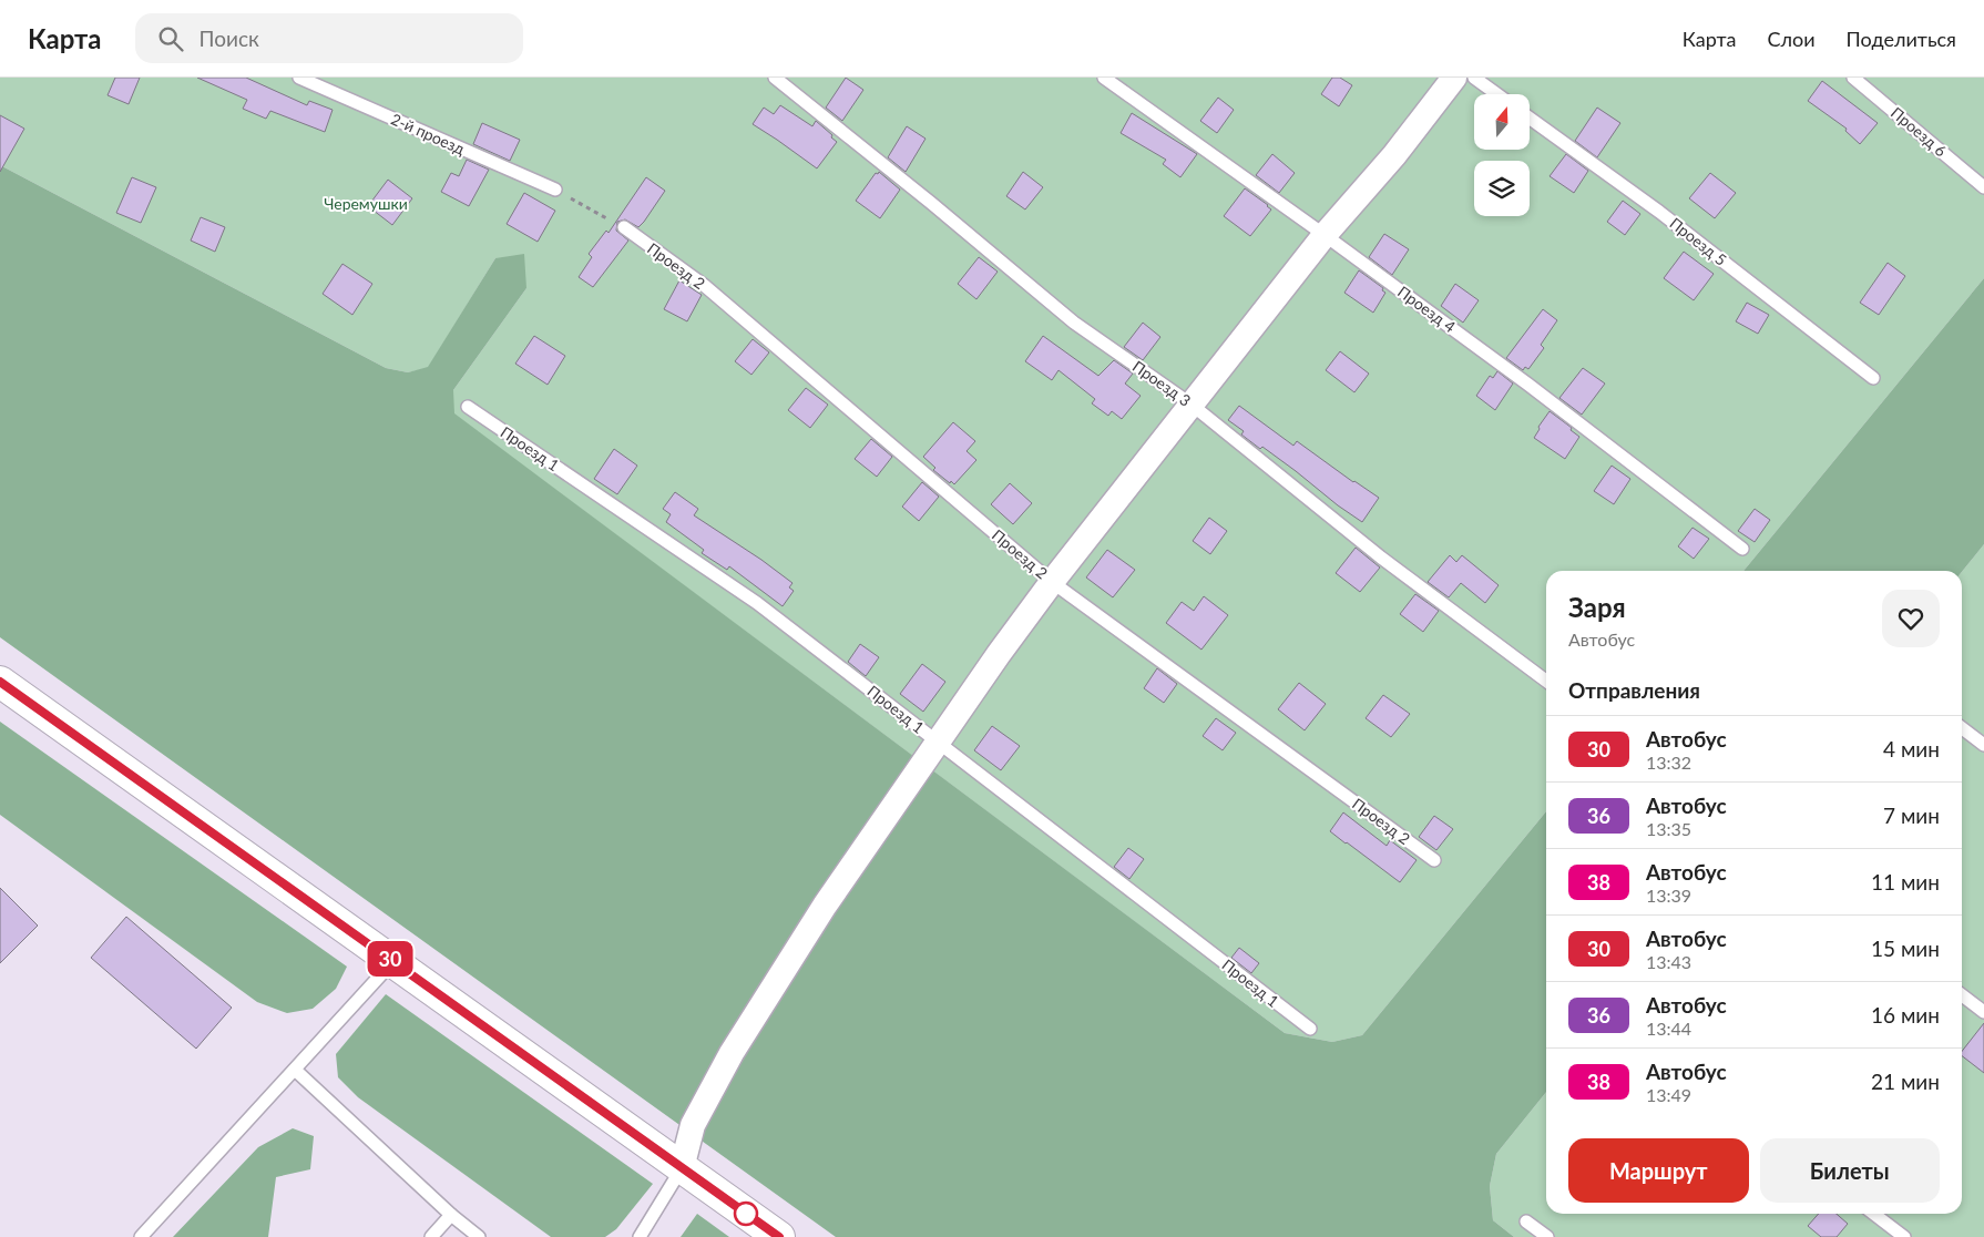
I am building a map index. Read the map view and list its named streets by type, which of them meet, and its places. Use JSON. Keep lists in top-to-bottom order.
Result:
{
  "streets": {
    "lane": [
      "Проезд 6",
      "2-й проезд",
      "Проезд 5",
      "Проезд 2",
      "Проезд 4",
      "Проезд 3",
      "Проезд 1"
    ]
  },
  "parks": ["Черемушки"],
  "lines": ["bus line 30"],
  "north": "top",
  "page": {
    "header": "Карта",
    "search": "Поиск",
    "nav": ["Карта", "Слои", "Поделиться"],
    "on_map": "30",
    "heading": [
      ["Заря", "Автобус"],
      "Отправления"
    ],
    "list": [
      {
        "mark": "30",
        "name": "Автобус",
        "note": "13:32",
        "value": "4 мин"
      },
      {
        "mark": "36",
        "name": "Автобус",
        "note": "13:35",
        "value": "7 мин"
      },
      {
        "mark": "38",
        "name": "Автобус",
        "note": "13:39",
        "value": "11 мин"
      },
      {
        "mark": "30",
        "name": "Автобус",
        "note": "13:43",
        "value": "15 мин"
      },
      {
        "mark": "36",
        "name": "Автобус",
        "note": "13:44",
        "value": "16 мин"
      },
      {
        "mark": "38",
        "name": "Автобус",
        "note": "13:49",
        "value": "21 мин"
      }
    ],
    "buttons": ["Маршрут", "Билеты"]
  }
}
